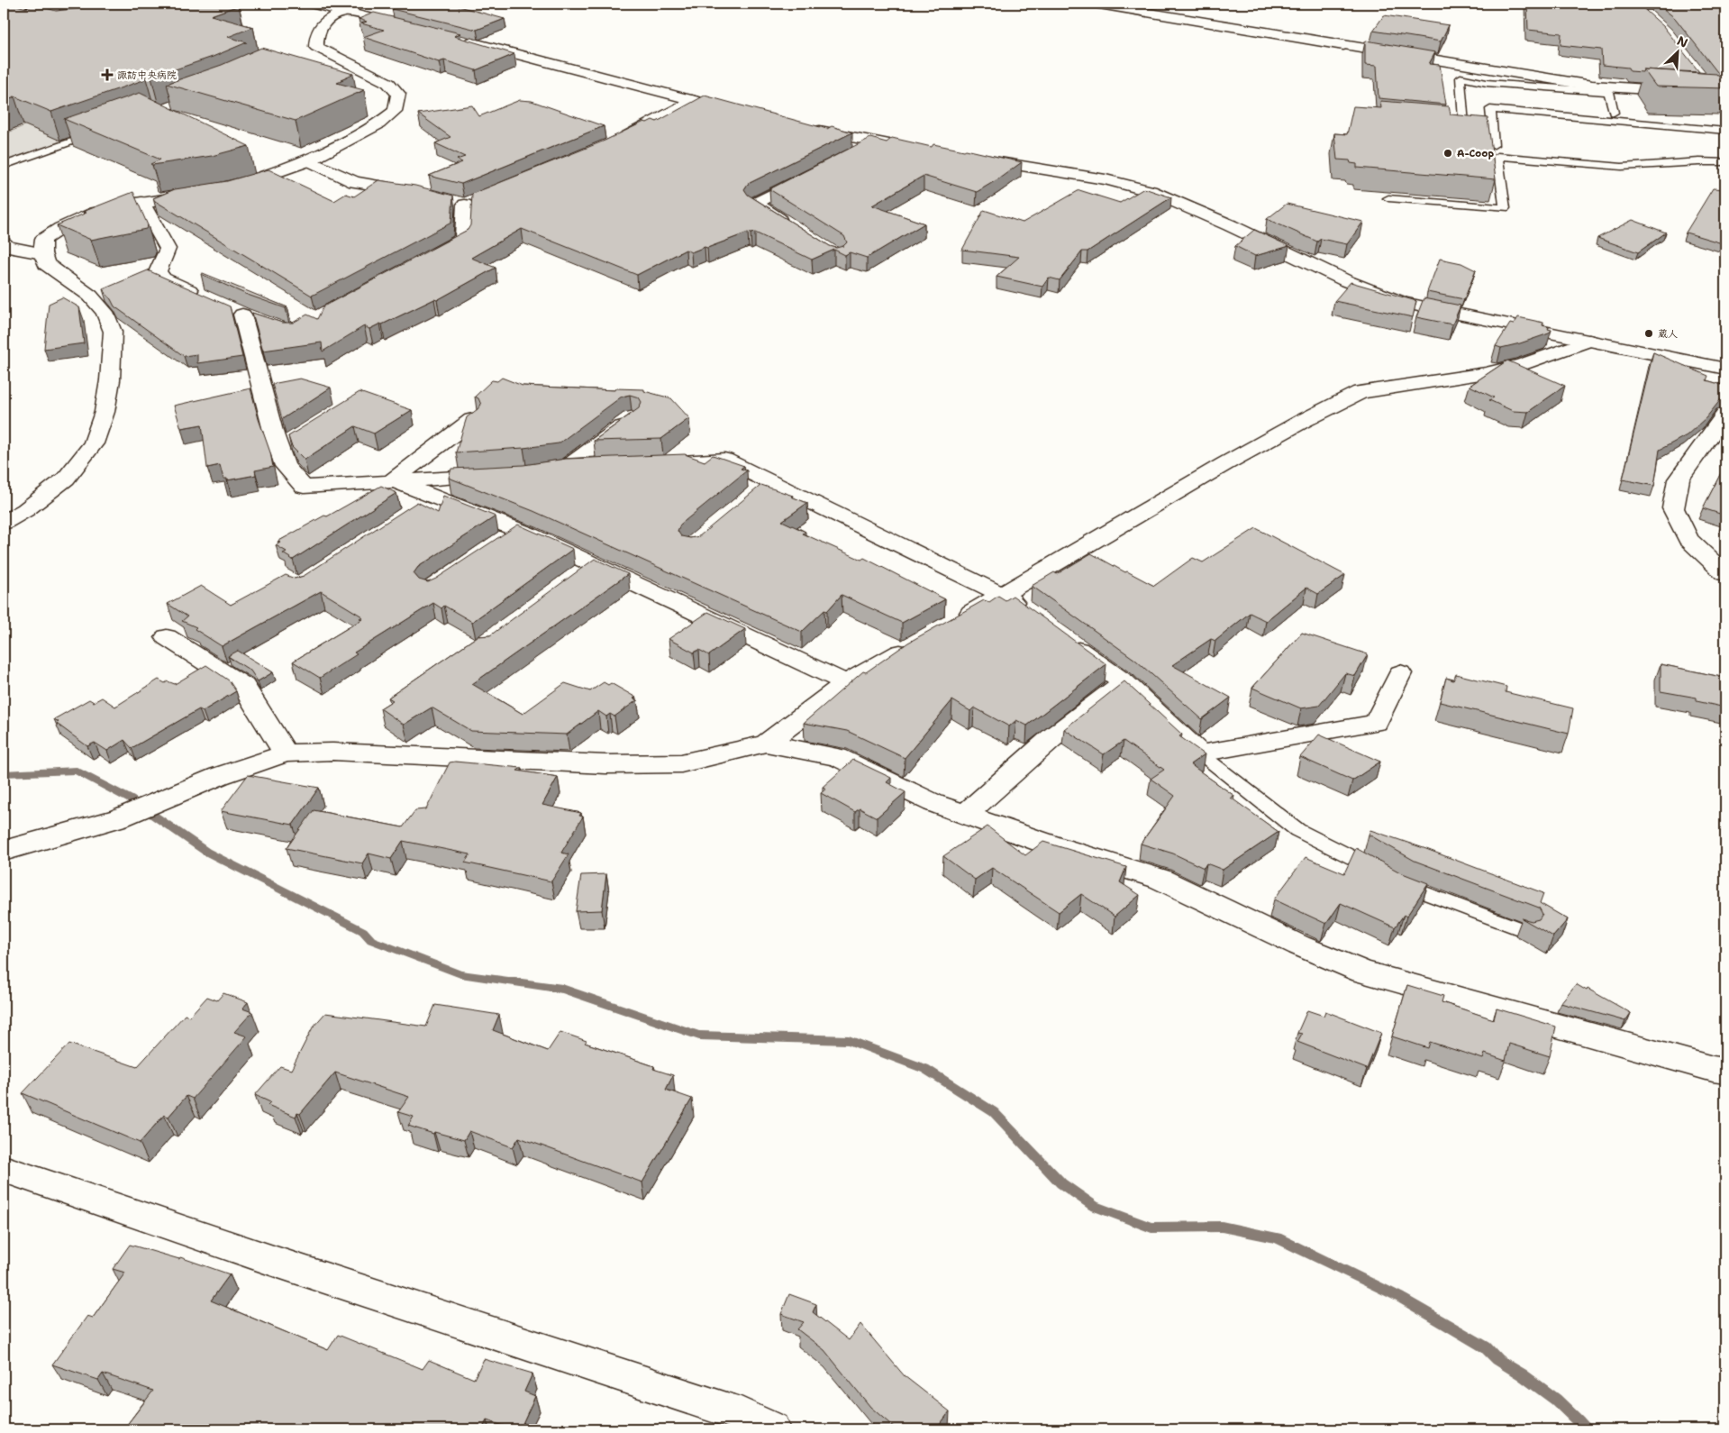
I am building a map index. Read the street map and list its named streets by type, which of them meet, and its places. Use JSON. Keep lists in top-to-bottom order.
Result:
{
  "places": {
    "health": ["諏訪中央病院"],
    "other": ["A-Coop", "蔵人"]
  },
  "north": "top right"
}
